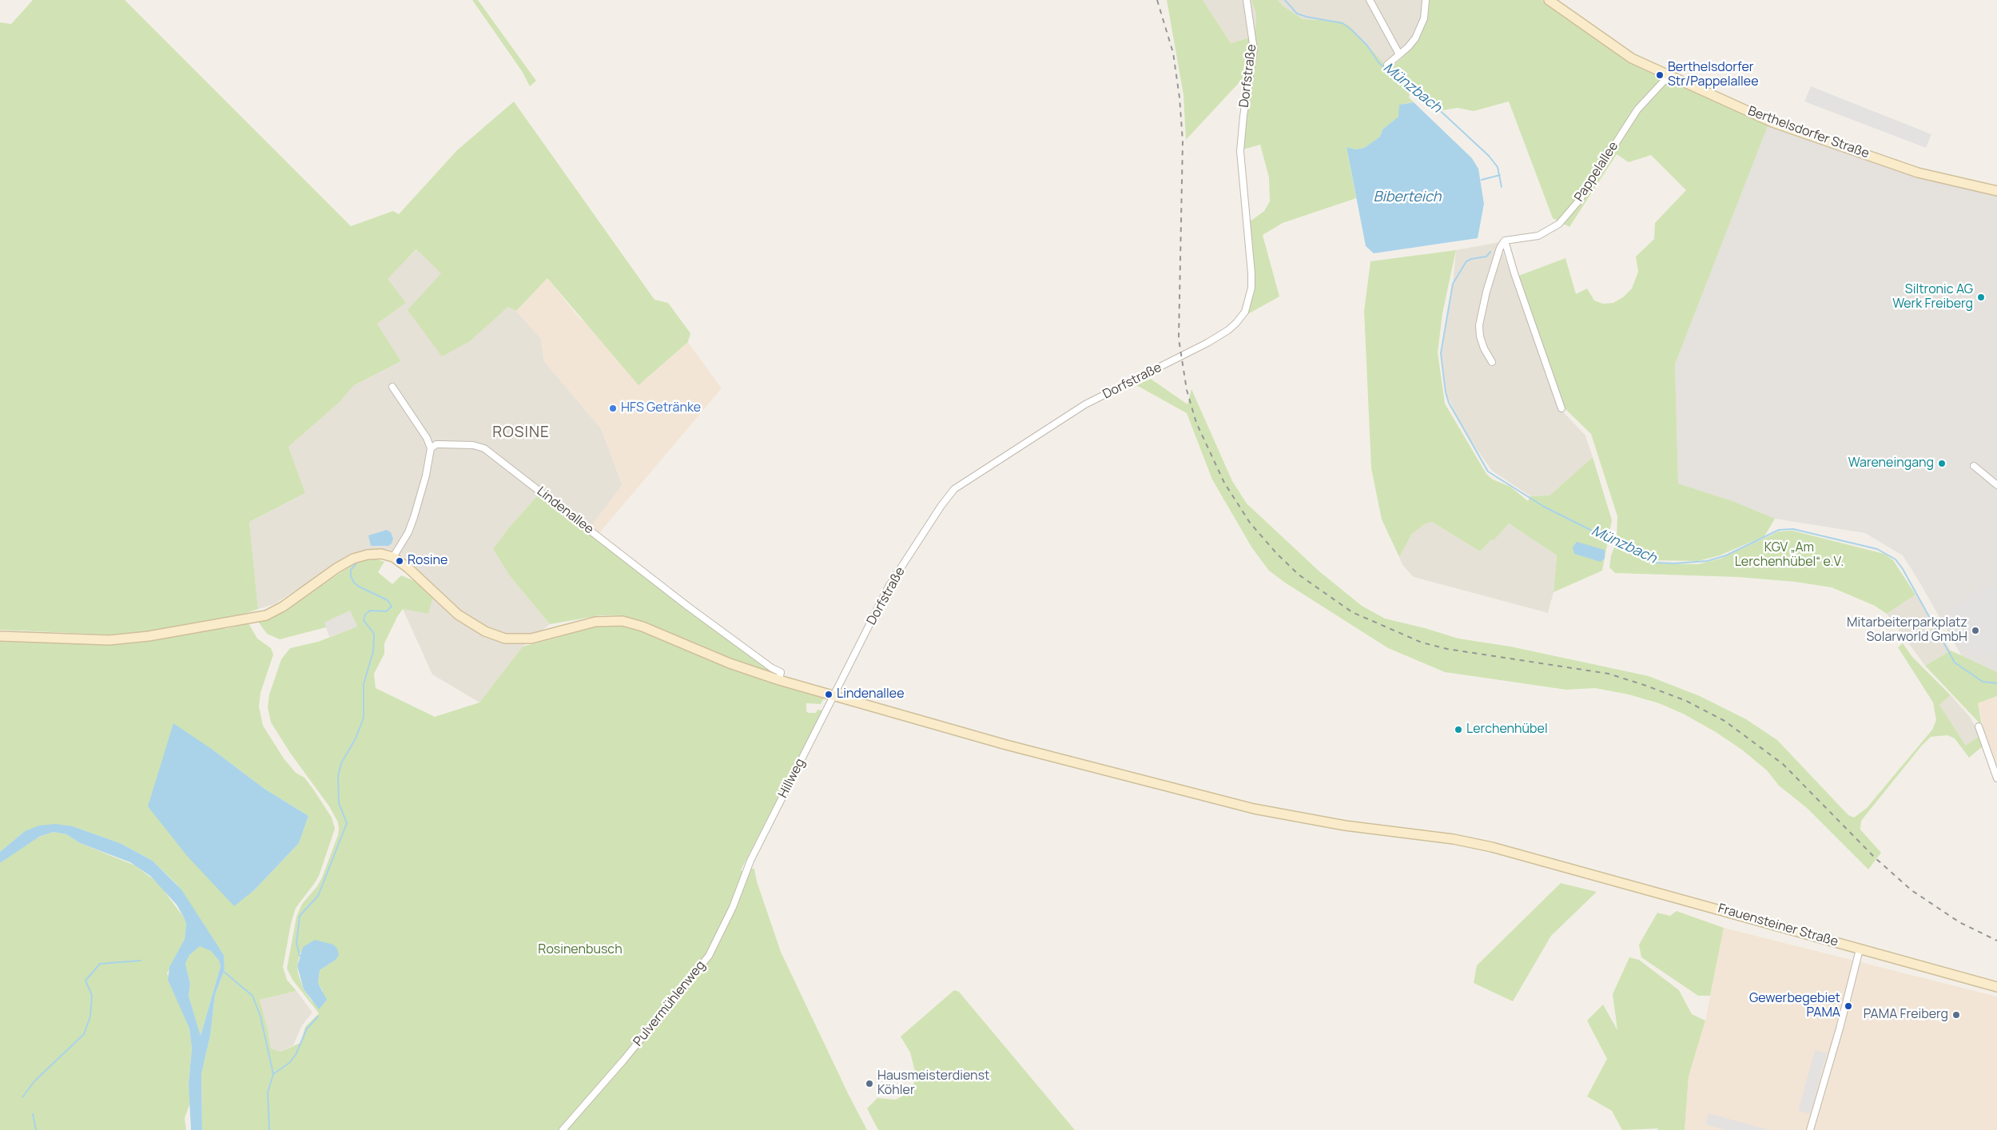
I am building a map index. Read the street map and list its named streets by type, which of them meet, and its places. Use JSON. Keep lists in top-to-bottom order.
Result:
{
  "streets": {
    "main road": ["Berthelsdorfer Straße", "Frauensteiner Straße"],
    "street": [
      "Dorfstraße",
      "Pappelallee",
      "Lindenallee",
      "Hillweg",
      "Pulvermühlenweg"
    ]
  },
  "crossings": [
    ["Dorfstraße", "Hillweg"],
    ["Dorfstraße", "Frauensteiner Straße"],
    ["Berthelsdorfer Straße", "Pappelallee"],
    ["Lindenallee", "Frauensteiner Straße"],
    ["Hillweg", "Frauensteiner Straße"],
    ["Hillweg", "Pulvermühlenweg"]
  ],
  "districts": ["ROSINE"],
  "water": ["Münzbach", "Biberteich"],
  "parks": ["KGV „Am Lerchenhübel“ e.V.", "Rosinenbusch"],
  "places": [
    "Berthelsdorfer Str/Pappelallee",
    "Siltronic AG Werk Freiberg",
    "HFS Getränke",
    "Wareneingang",
    "Rosine",
    "Mitarbeiterparkplatz Solarworld GmbH",
    "Lindenallee",
    "Lerchenhübel",
    "Gewerbegebiet PAMA",
    "PAMA Freiberg",
    "Hausmeisterdienst Köhler"
  ]
}
